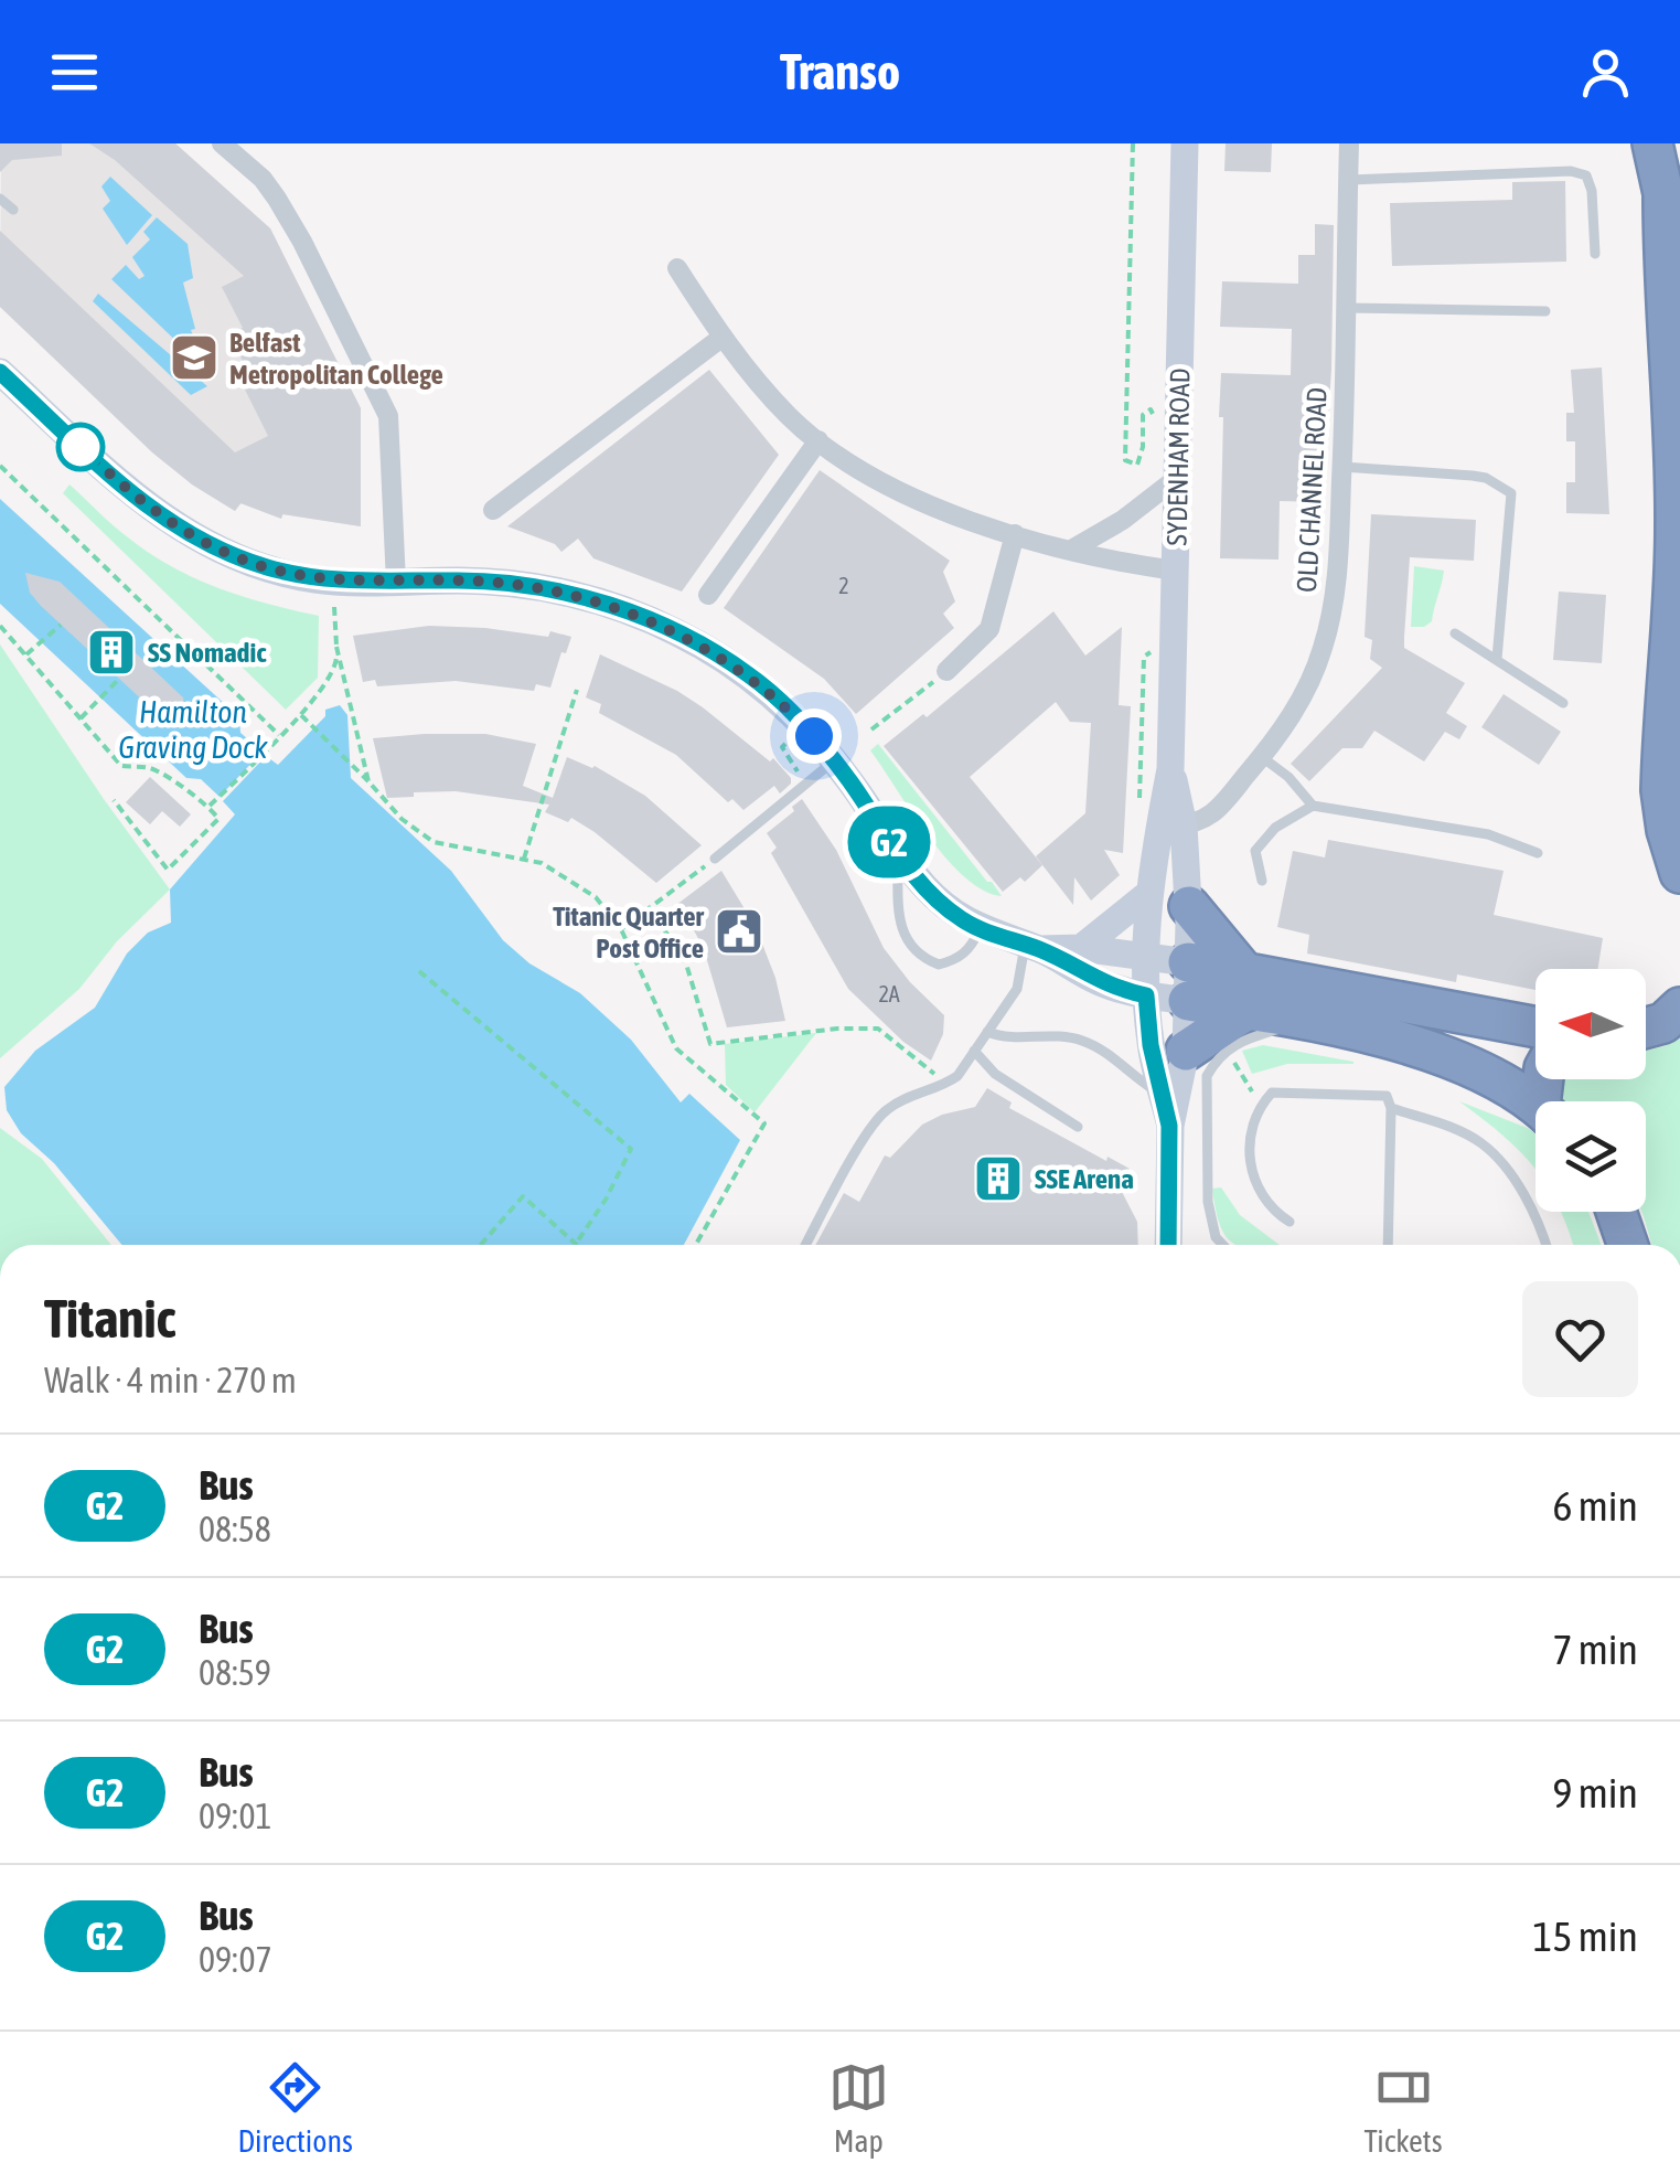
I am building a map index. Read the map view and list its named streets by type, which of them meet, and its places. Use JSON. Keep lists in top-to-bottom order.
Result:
{
  "streets": {
    "street": ["SYDENHAM ROAD", "OLD CHANNEL ROAD"]
  },
  "crossings": [
    ["SYDENHAM ROAD", "OLD CHANNEL ROAD"]
  ],
  "water": ["Hamilton Graving Dock"],
  "places": {
    "school or university": ["Belfast Metropolitan College"],
    "building": ["SS Nomadic", "SSE Arena"],
    "public building": ["Titanic Quarter Post Office"]
  },
  "lines": ["bus line G2"],
  "house_numbers": ["2", "2A"],
  "north": "left",
  "page": {
    "header": "Transo",
    "on_map": "G2",
    "heading": ["Titanic", "Walk · 4 min · 270 m"],
    "list": [
      {
        "mark": "G2",
        "name": "Bus",
        "note": "08:58",
        "value": "6 min"
      },
      {
        "mark": "G2",
        "name": "Bus",
        "note": "08:59",
        "value": "7 min"
      },
      {
        "mark": "G2",
        "name": "Bus",
        "note": "09:01",
        "value": "9 min"
      },
      {
        "mark": "G2",
        "name": "Bus",
        "note": "09:07",
        "value": "15 min"
      }
    ],
    "tabs": ["Directions", "Map", "Tickets"]
  }
}
